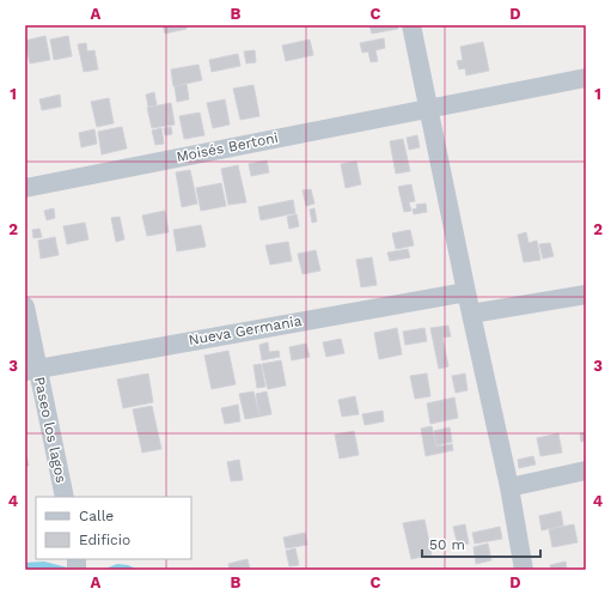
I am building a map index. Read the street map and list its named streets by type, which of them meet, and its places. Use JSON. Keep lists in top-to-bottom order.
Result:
{
  "streets": {
    "street": ["Moisés Bertoni", "Nueva Germania", "Paseo los lagos"]
  },
  "crossings": [
    ["Nueva Germania", "Paseo los lagos"]
  ],
  "legend": ["Calle", "Edificio"],
  "scale_bar": "50 m",
  "grid": {
    "columns": [
      "A",
      "B",
      "C",
      "D"
    ],
    "rows": [
      "1",
      "2",
      "3",
      "4"
    ]
  }
}
